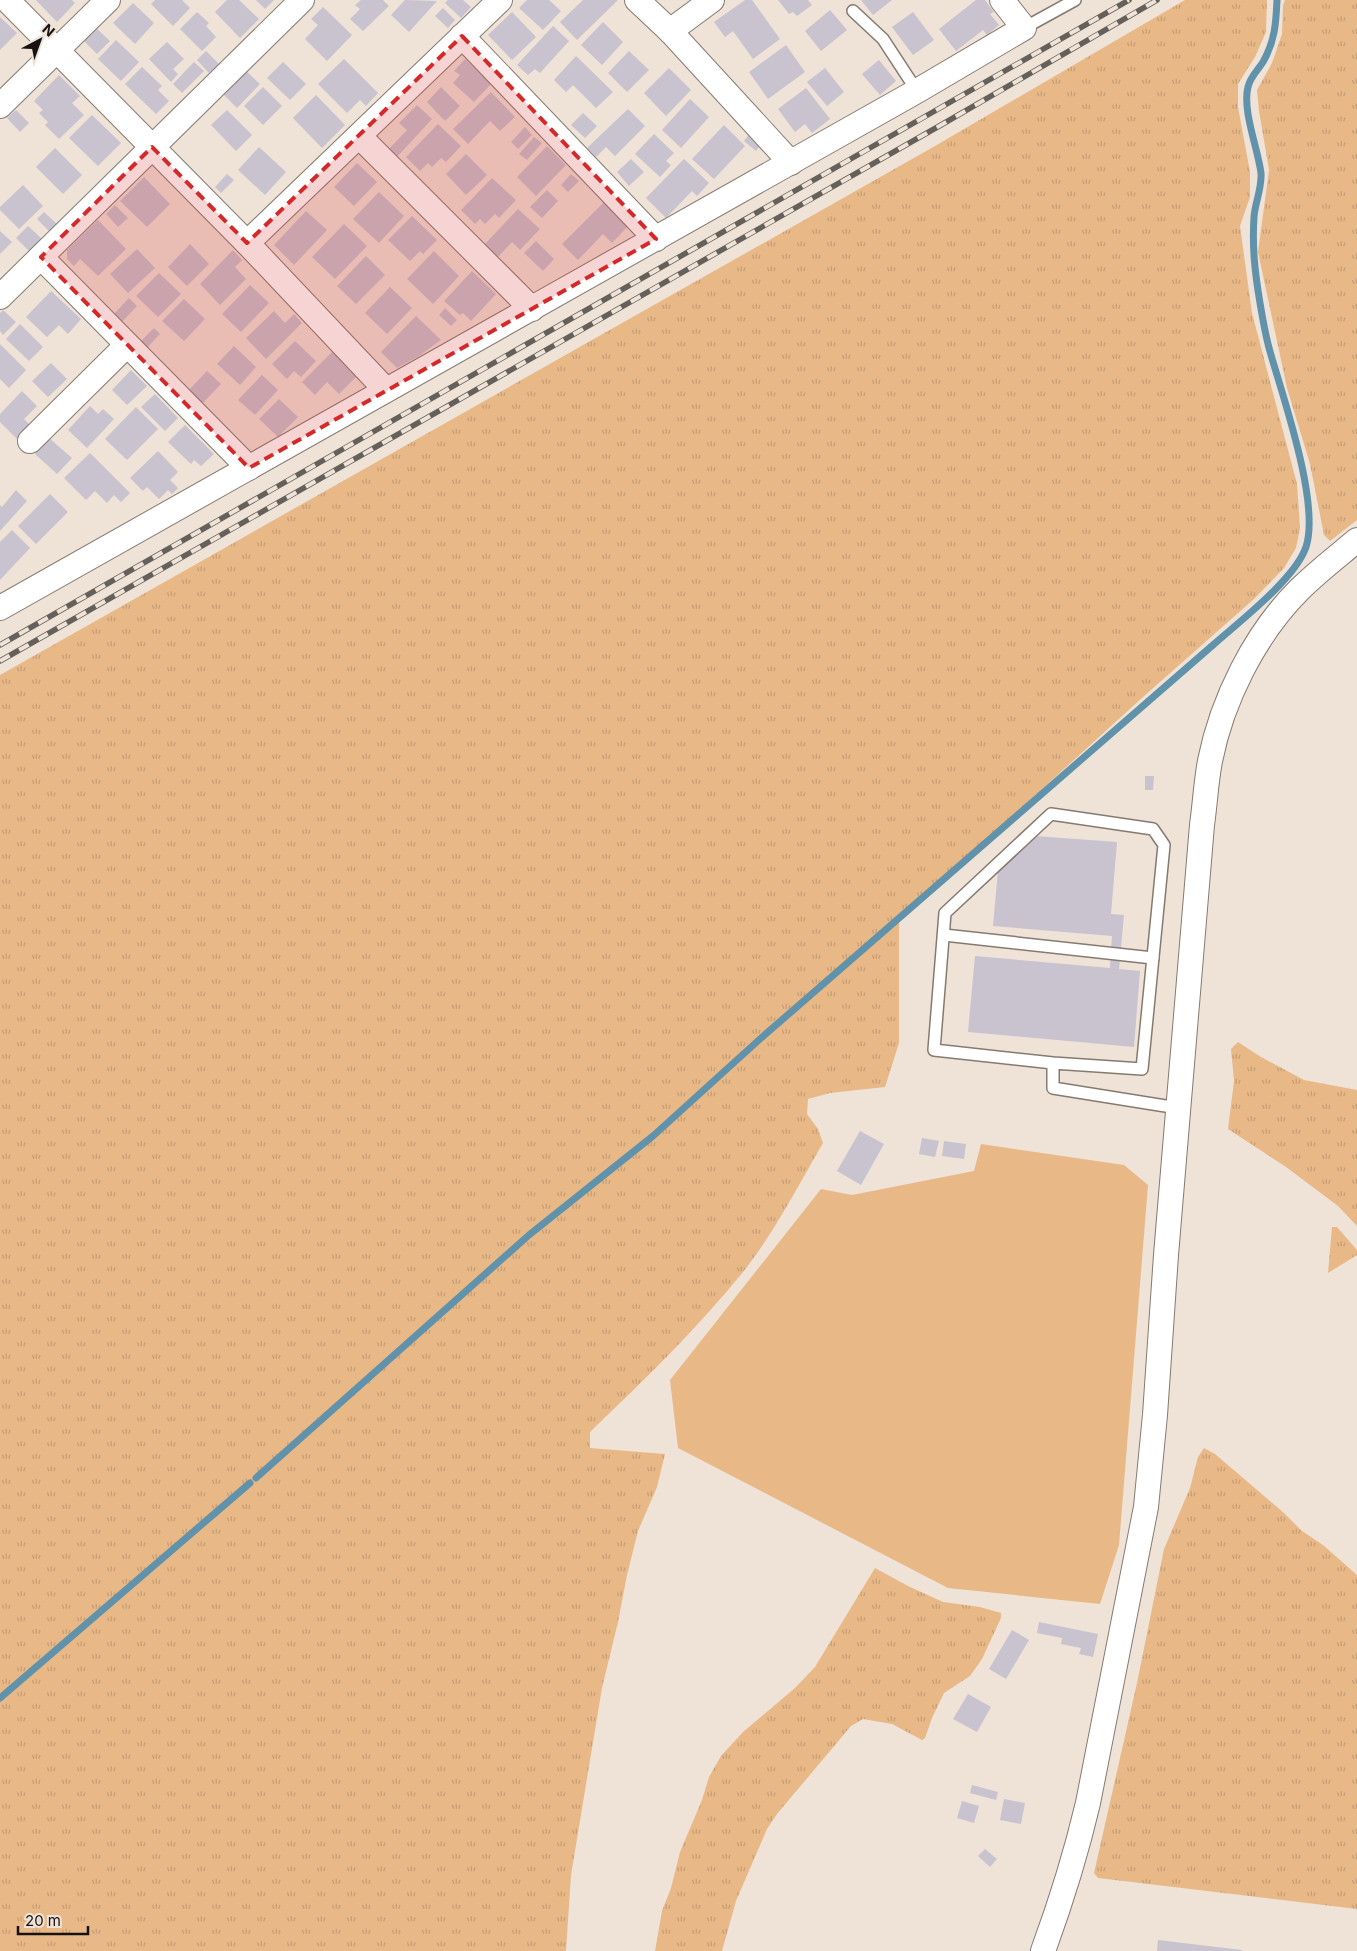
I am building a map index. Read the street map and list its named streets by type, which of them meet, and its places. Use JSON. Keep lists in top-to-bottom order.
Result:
{
  "scale_bar": "20 m",
  "north": "top right"
}
